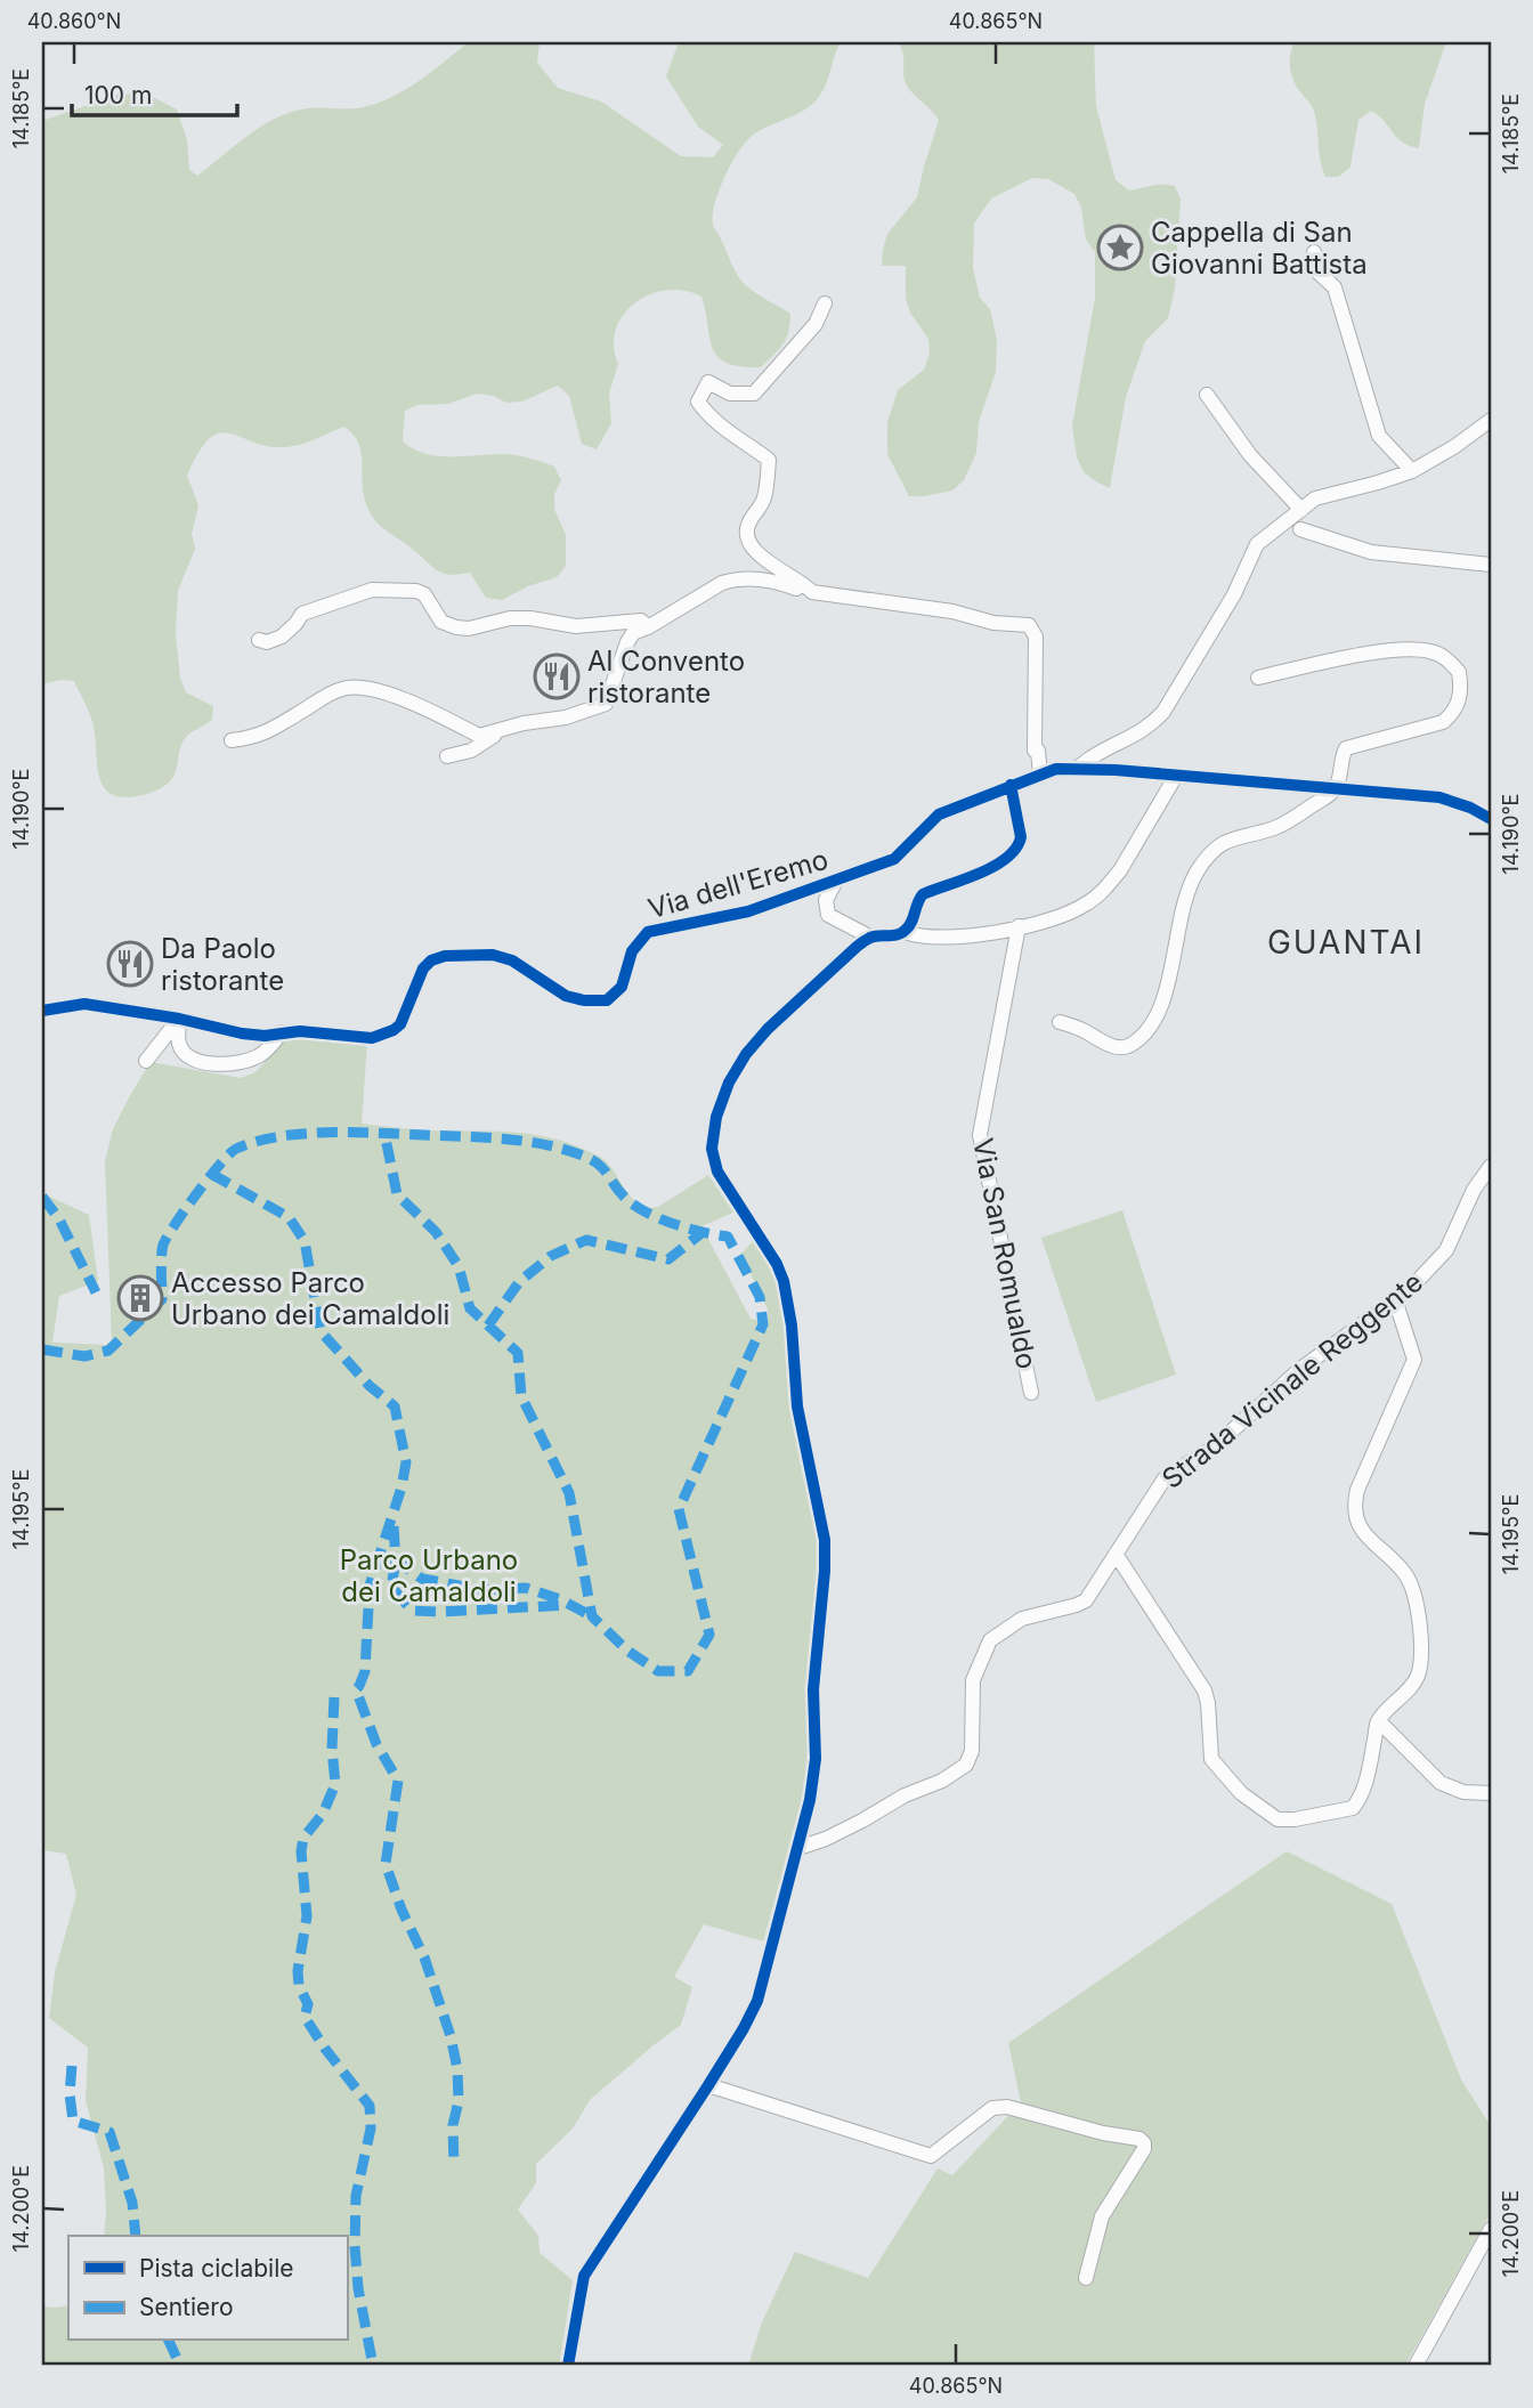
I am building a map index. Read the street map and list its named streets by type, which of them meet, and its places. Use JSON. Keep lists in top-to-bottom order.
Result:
{
  "streets": {
    "street": ["Via dell'Eremo", "Via San Romualdo", "Strada Vicinale Reggente"]
  },
  "districts": ["GUANTAI"],
  "parks": ["Parco Urbano dei Camaldoli"],
  "places": {
    "place": ["Cappella di San Giovanni Battista"],
    "restaurant": ["Al Convento ristorante", "Da Paolo ristorante"],
    "building": ["Accesso Parco Urbano dei Camaldoli"]
  },
  "legend": ["Pista ciclabile", "Sentiero"],
  "scale_bar": "100 m",
  "coordinates": [
    "40.860°N",
    "40.865°N",
    "14.185°E",
    "14.190°E",
    "14.195°E",
    "14.200°E"
  ]
}
